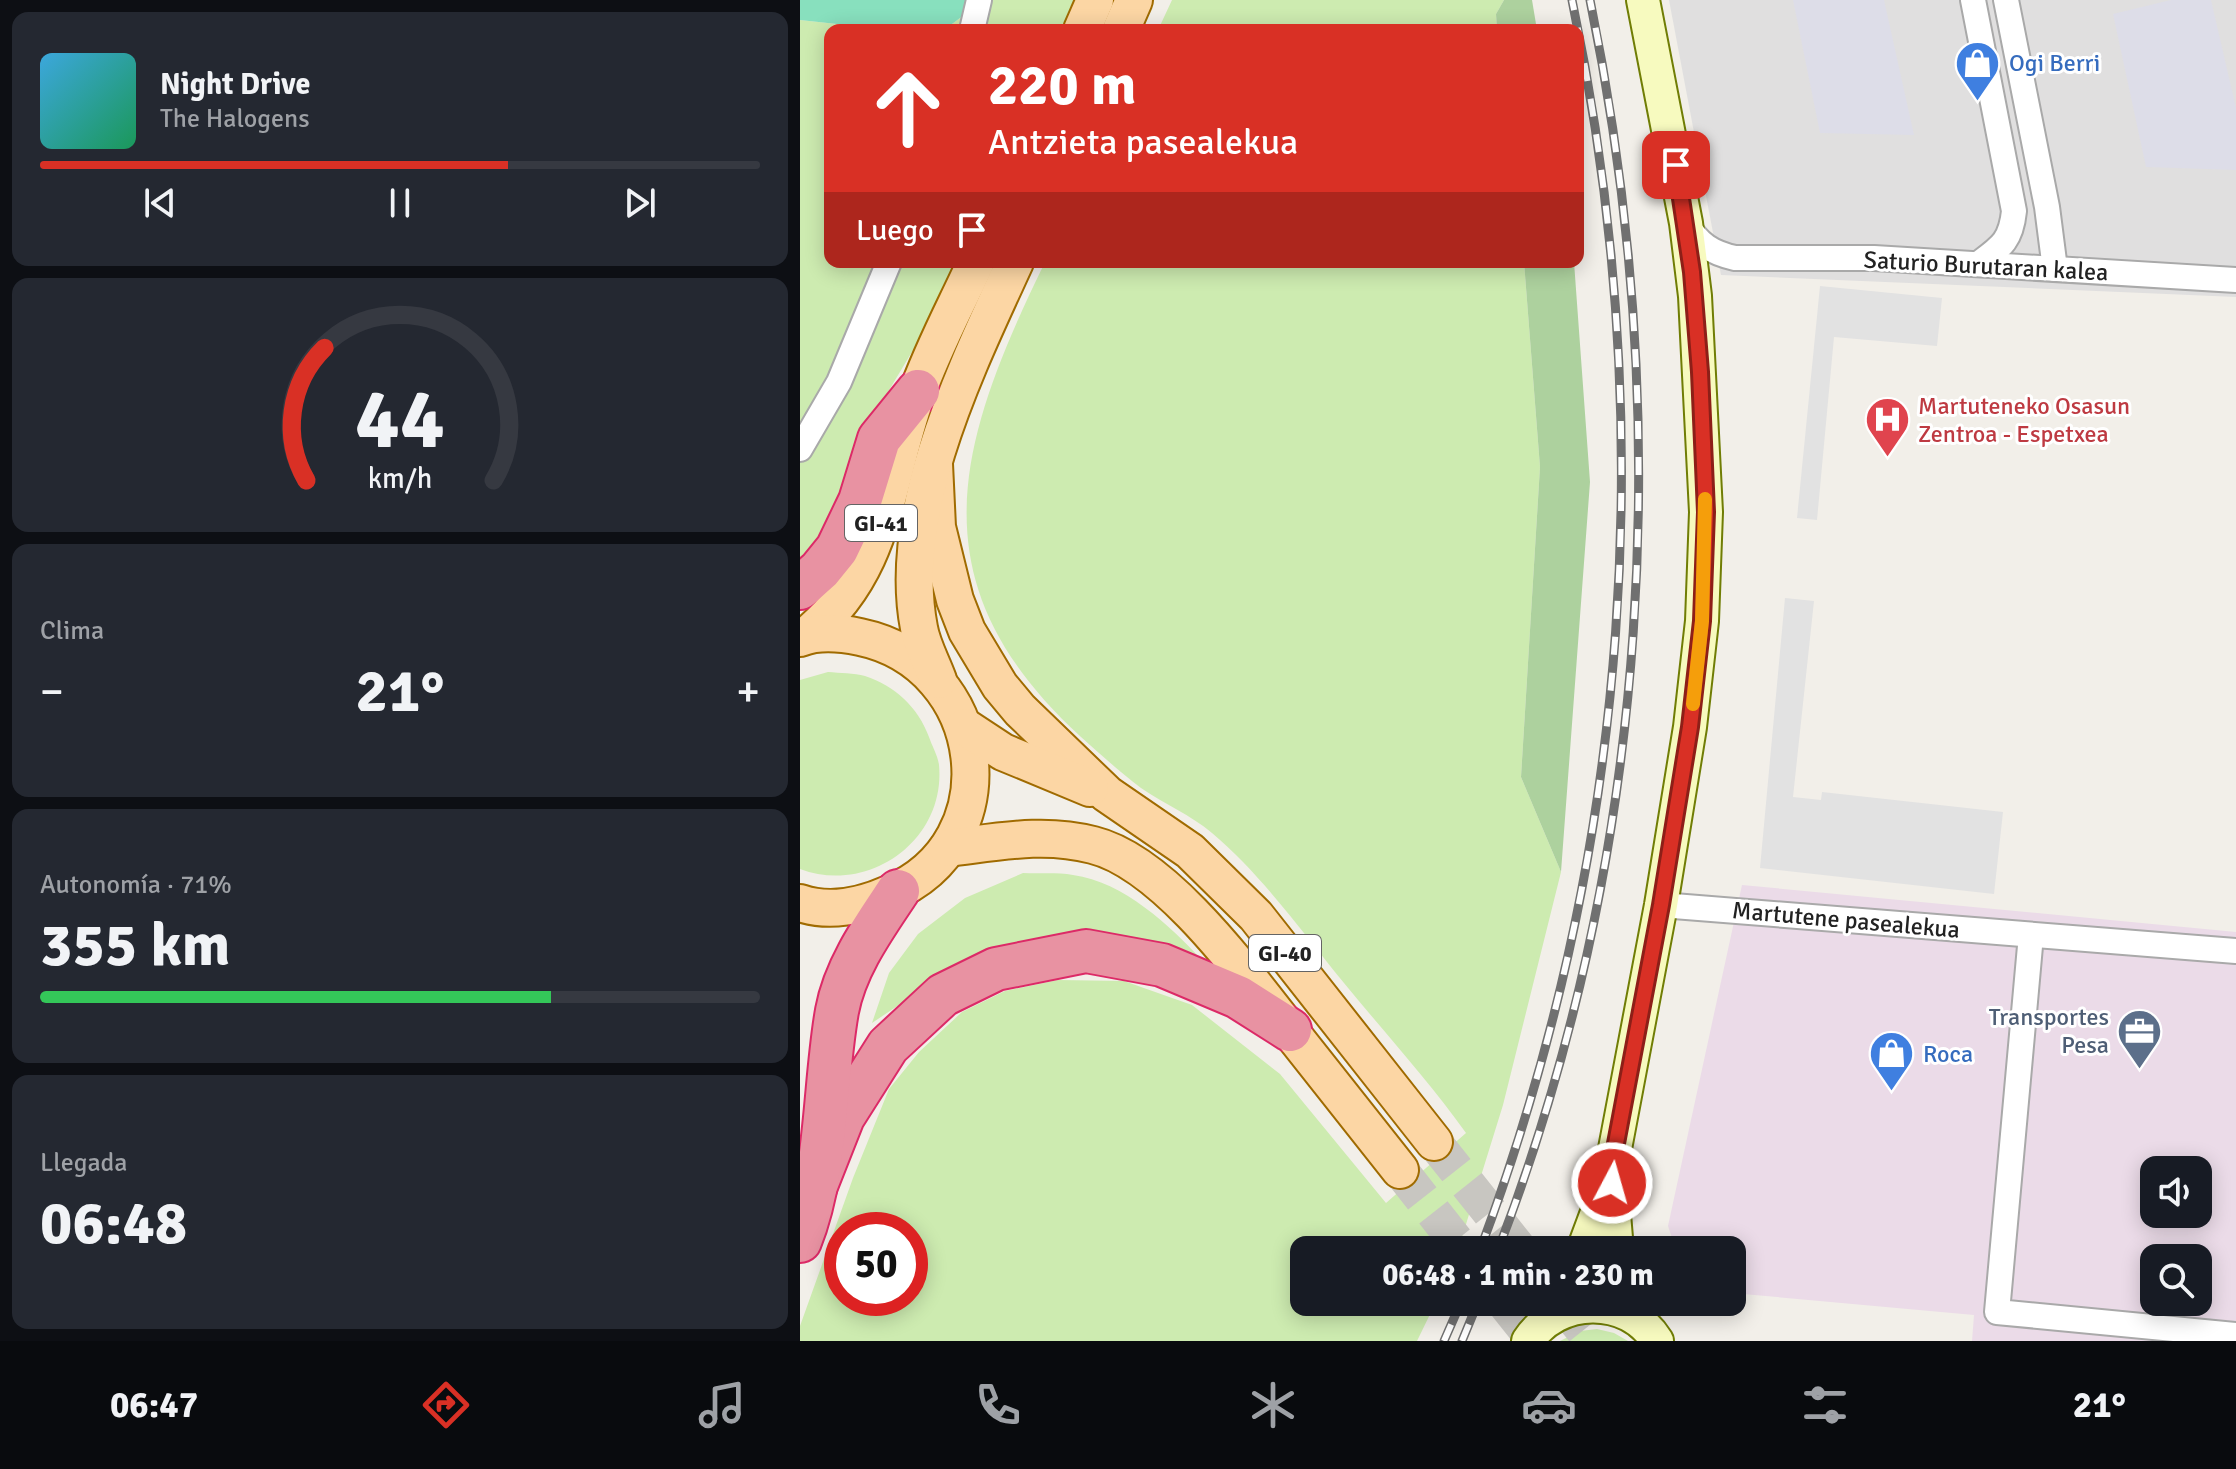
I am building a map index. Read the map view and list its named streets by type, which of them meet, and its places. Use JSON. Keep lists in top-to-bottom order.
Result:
{
  "streets": {
    "highway": ["GI-41"],
    "main road": ["GI-40"],
    "street": ["Saturio Burutaran kalea", "Martutene pasealekua"]
  },
  "crossings": [
    ["GI-41", "GI-40"]
  ],
  "places": {
    "shop": ["Ogi Berri", "Roca"],
    "hospital": ["Martuteneko Osasun Zentroa - Espetxea"],
    "office": ["Transportes Pesa"]
  },
  "page": {
    "turn": ["220 m", "Antzieta pasealekua"],
    "song": ["Night Drive", "The Halogens"],
    "then": "Luego",
    "tile": [
      "Clima",
      ["Autonomía · 71%", "355 km"],
      ["Llegada", "06:48"]
    ],
    "heat": ["−", "21°", "+"],
    "limit": "50",
    "trip": "06:48 · 1 min · 230 m",
    "tabs": ["06:47", "21°"],
    "gauge": ["44", "km/h"]
  }
}
